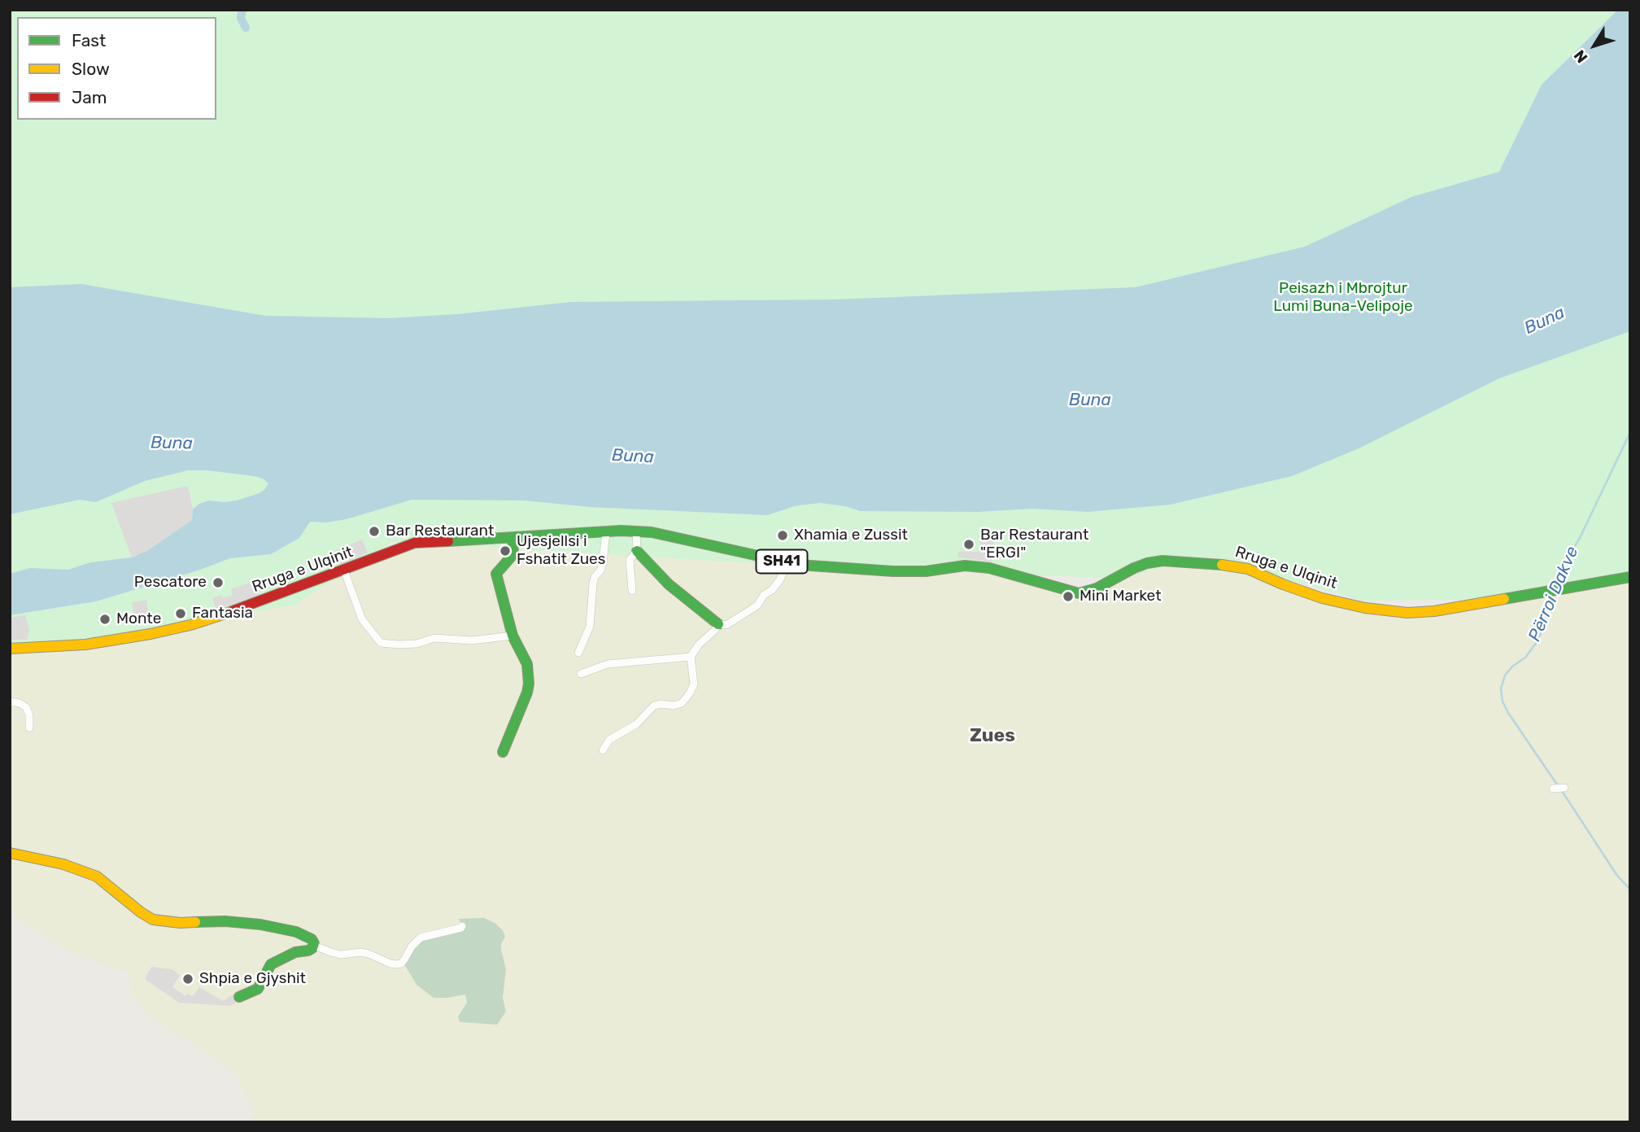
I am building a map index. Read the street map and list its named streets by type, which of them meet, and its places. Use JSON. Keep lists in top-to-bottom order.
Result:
{
  "streets": {
    "main road": ["SH41", "Rruga e Ulqinit"]
  },
  "districts": ["Zues"],
  "water": ["Buna", "Përroi Dakve"],
  "parks": ["Peisazh i Mbrojtur Lumi Buna-Velipoje"],
  "places": [
    "Bar Restaurant",
    "Xhamia e Zussit",
    "Bar Restaurant \"ERGI\"",
    "Ujesjellsi i Fshatit Zues",
    "Pescatore",
    "Mini Market",
    "Fantasia",
    "Monte",
    "Shpia e Gjyshit"
  ],
  "legend": ["Fast", "Slow", "Jam"],
  "north": "bottom left"
}
